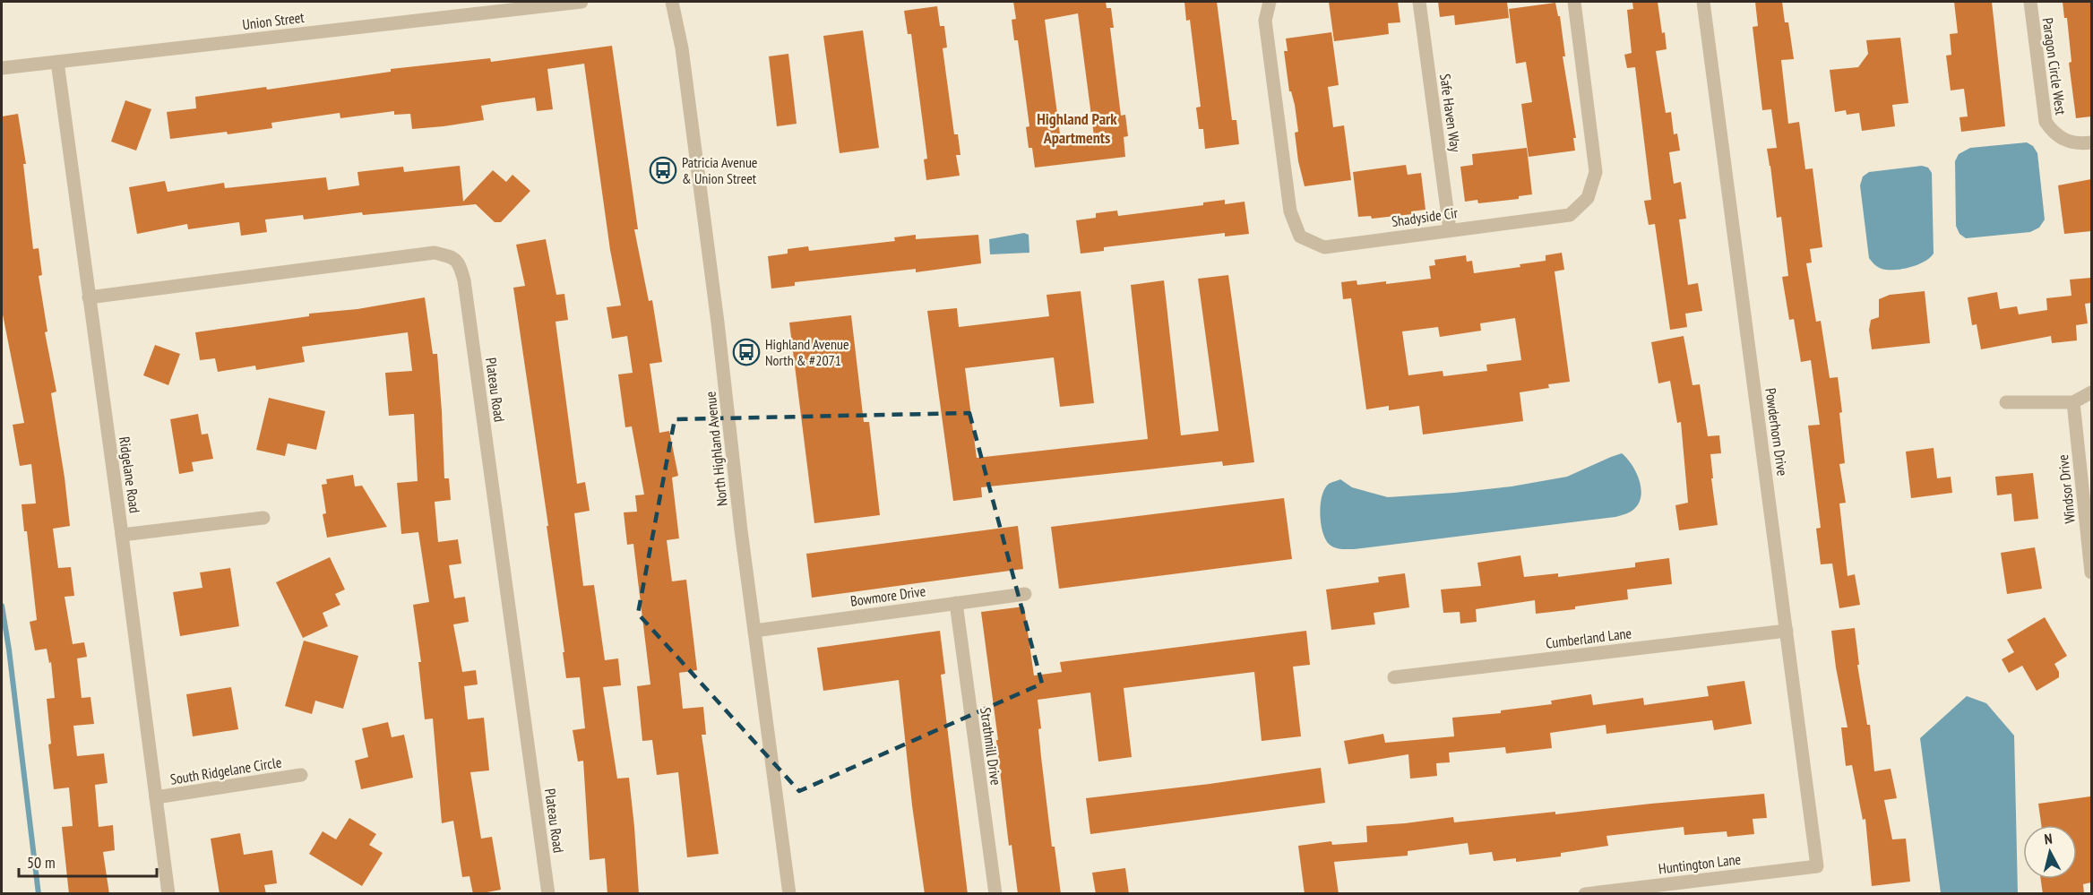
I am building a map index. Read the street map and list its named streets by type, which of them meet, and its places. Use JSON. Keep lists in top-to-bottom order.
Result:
{
  "streets": {
    "street": [
      "Union Street",
      "Paragon Circle West",
      "Safe Haven Way",
      "Shadyside Cir",
      "Plateau Road",
      "Powderhorn Drive",
      "North Highland Avenue",
      "Ridgelane Road",
      "Windsor Drive",
      "Bowmore Drive",
      "Cumberland Lane",
      "Strathmill Drive",
      "South Ridgelane Circle",
      "Huntington Lane"
    ]
  },
  "crossings": [
    ["Union Street", "Ridgelane Road"],
    ["Safe Haven Way", "Shadyside Cir"],
    ["Plateau Road", "Ridgelane Road"],
    ["Powderhorn Drive", "Cumberland Lane"],
    ["Powderhorn Drive", "Huntington Lane"],
    ["North Highland Avenue", "Bowmore Drive"],
    ["Ridgelane Road", "South Ridgelane Circle"],
    ["Bowmore Drive", "Strathmill Drive"]
  ],
  "districts": ["Highland Park Apartments"],
  "places": {
    "bus stop": ["Patricia Avenue & Union Street", "Highland Avenue North & #2071"]
  },
  "scale_bar": "50 m",
  "north": "top"
}
